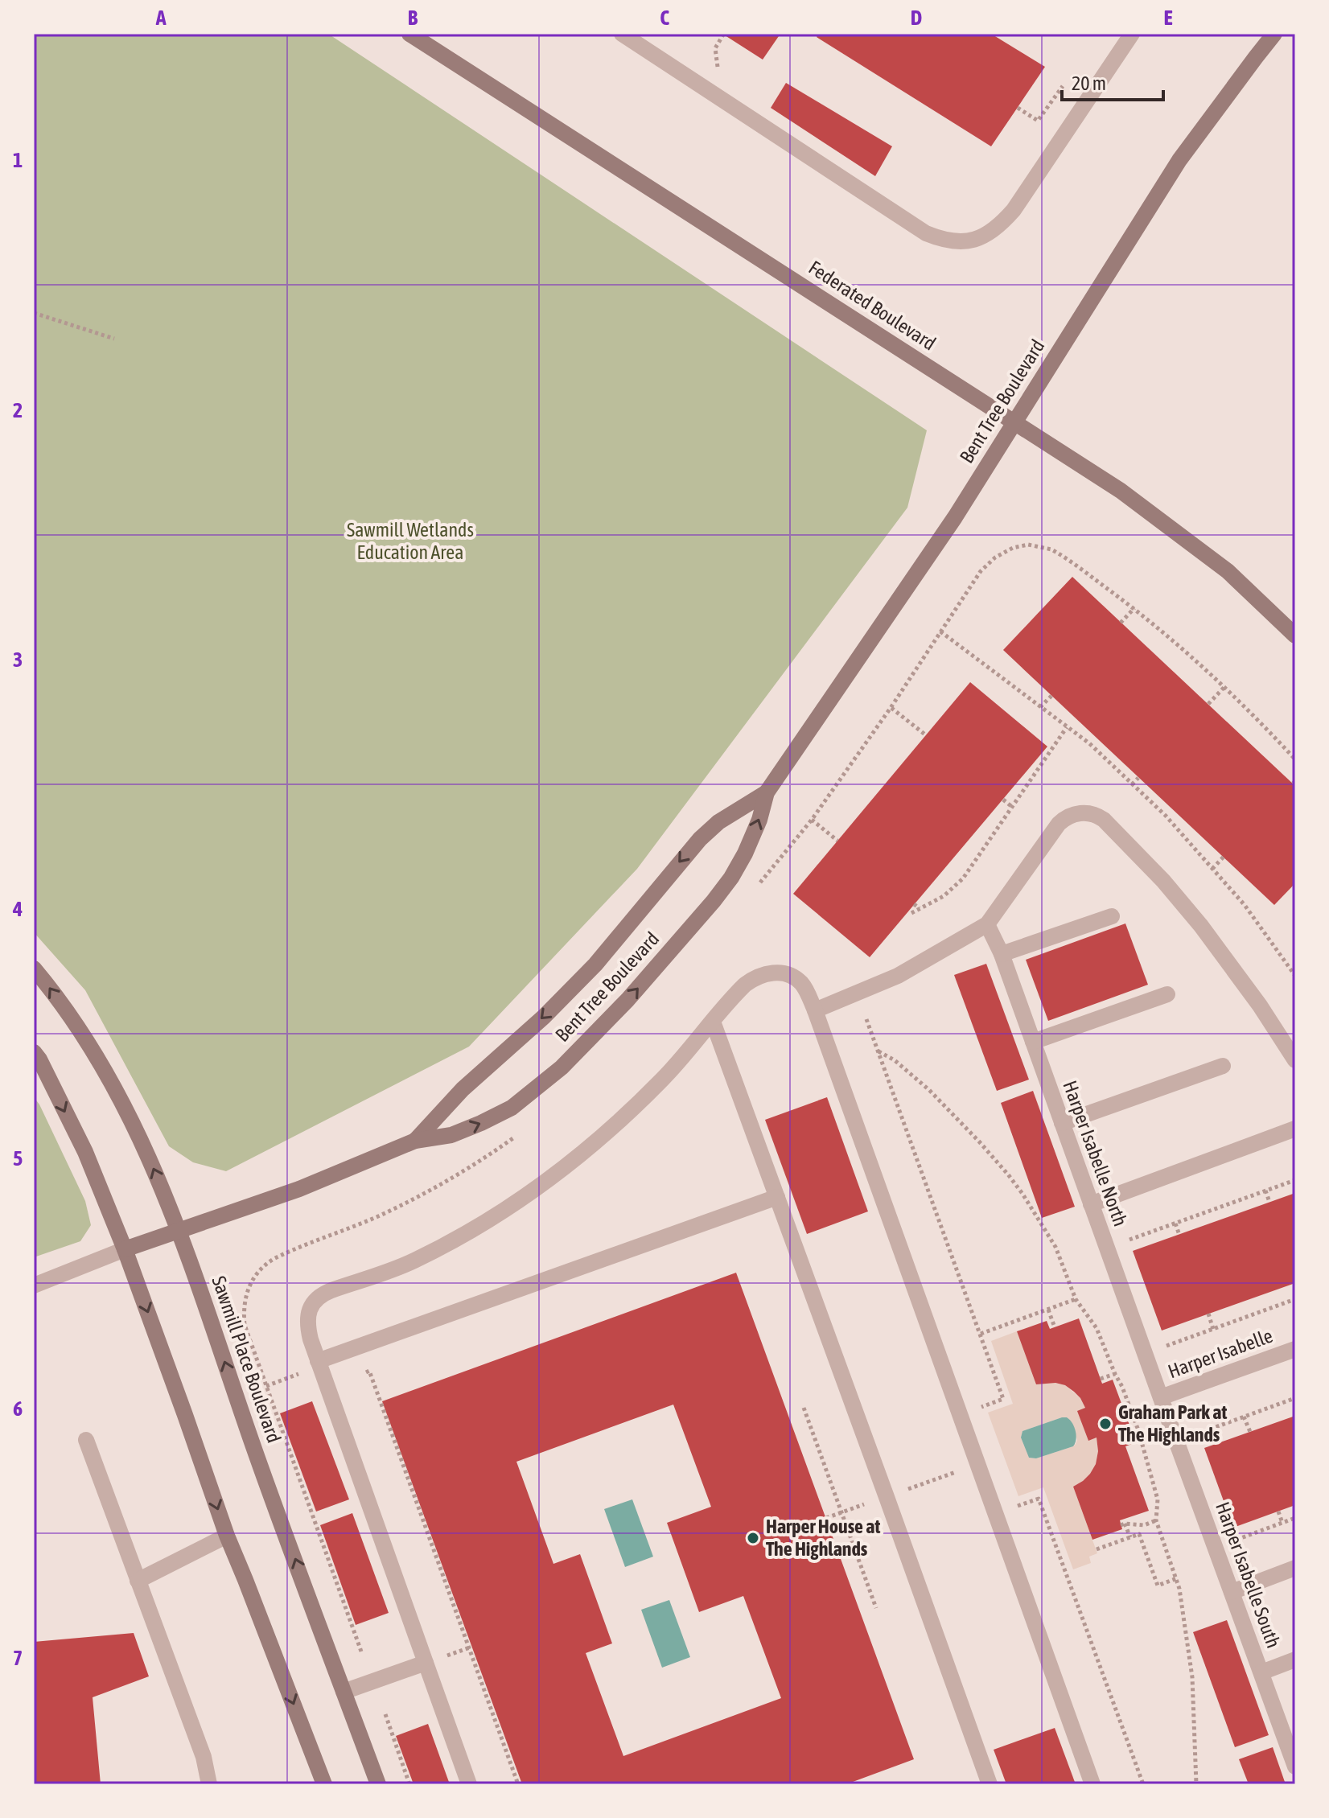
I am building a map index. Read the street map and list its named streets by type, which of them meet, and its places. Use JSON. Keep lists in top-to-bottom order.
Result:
{
  "streets": {
    "street": [
      "Federated Boulevard",
      "Bent Tree Boulevard",
      "Harper Isabelle North",
      "Harper Isabelle",
      "Sawmill Place Boulevard",
      "Harper Isabelle South"
    ]
  },
  "crossings": [
    ["Federated Boulevard", "Bent Tree Boulevard"],
    ["Bent Tree Boulevard", "Sawmill Place Boulevard"],
    ["Harper Isabelle North", "Harper Isabelle"],
    ["Harper Isabelle North", "Harper Isabelle South"],
    ["Harper Isabelle", "Harper Isabelle South"]
  ],
  "parks": ["Sawmill Wetlands Education Area"],
  "places": ["Graham Park at The Highlands", "Harper House at The Highlands"],
  "scale_bar": "20 m",
  "grid": {
    "columns": [
      "A",
      "B",
      "C",
      "D",
      "E"
    ],
    "rows": [
      "1",
      "2",
      "3",
      "4",
      "5",
      "6",
      "7"
    ]
  }
}
